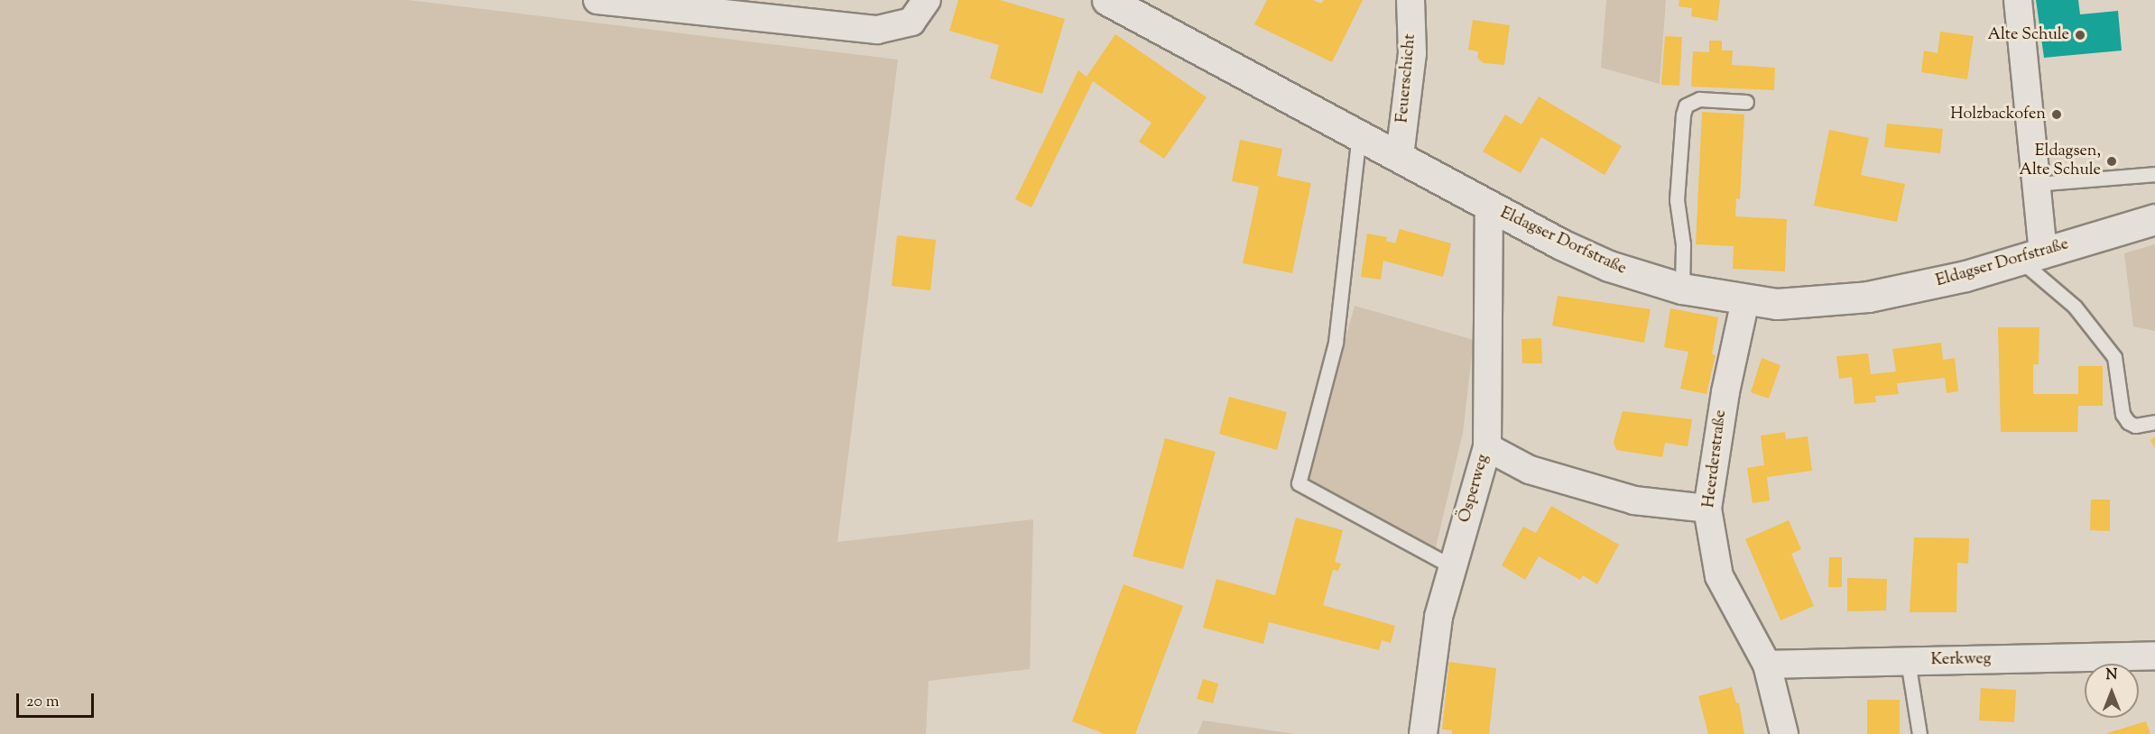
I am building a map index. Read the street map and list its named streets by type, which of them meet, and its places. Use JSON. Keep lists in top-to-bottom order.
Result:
{
  "streets": {
    "street": [
      "Feuerschicht",
      "Eldagser Dorfstraße",
      "Heerderstraße",
      "Ösperweg",
      "Kerkweg"
    ]
  },
  "crossings": [
    ["Feuerschicht", "Eldagser Dorfstraße"],
    ["Eldagser Dorfstraße", "Heerderstraße"],
    ["Eldagser Dorfstraße", "Ösperweg"],
    ["Heerderstraße", "Kerkweg"]
  ],
  "places": ["Alte Schule", "Holzbackofen", "Eldagsen, Alte Schule"],
  "scale_bar": "20 m",
  "north": "top"
}
